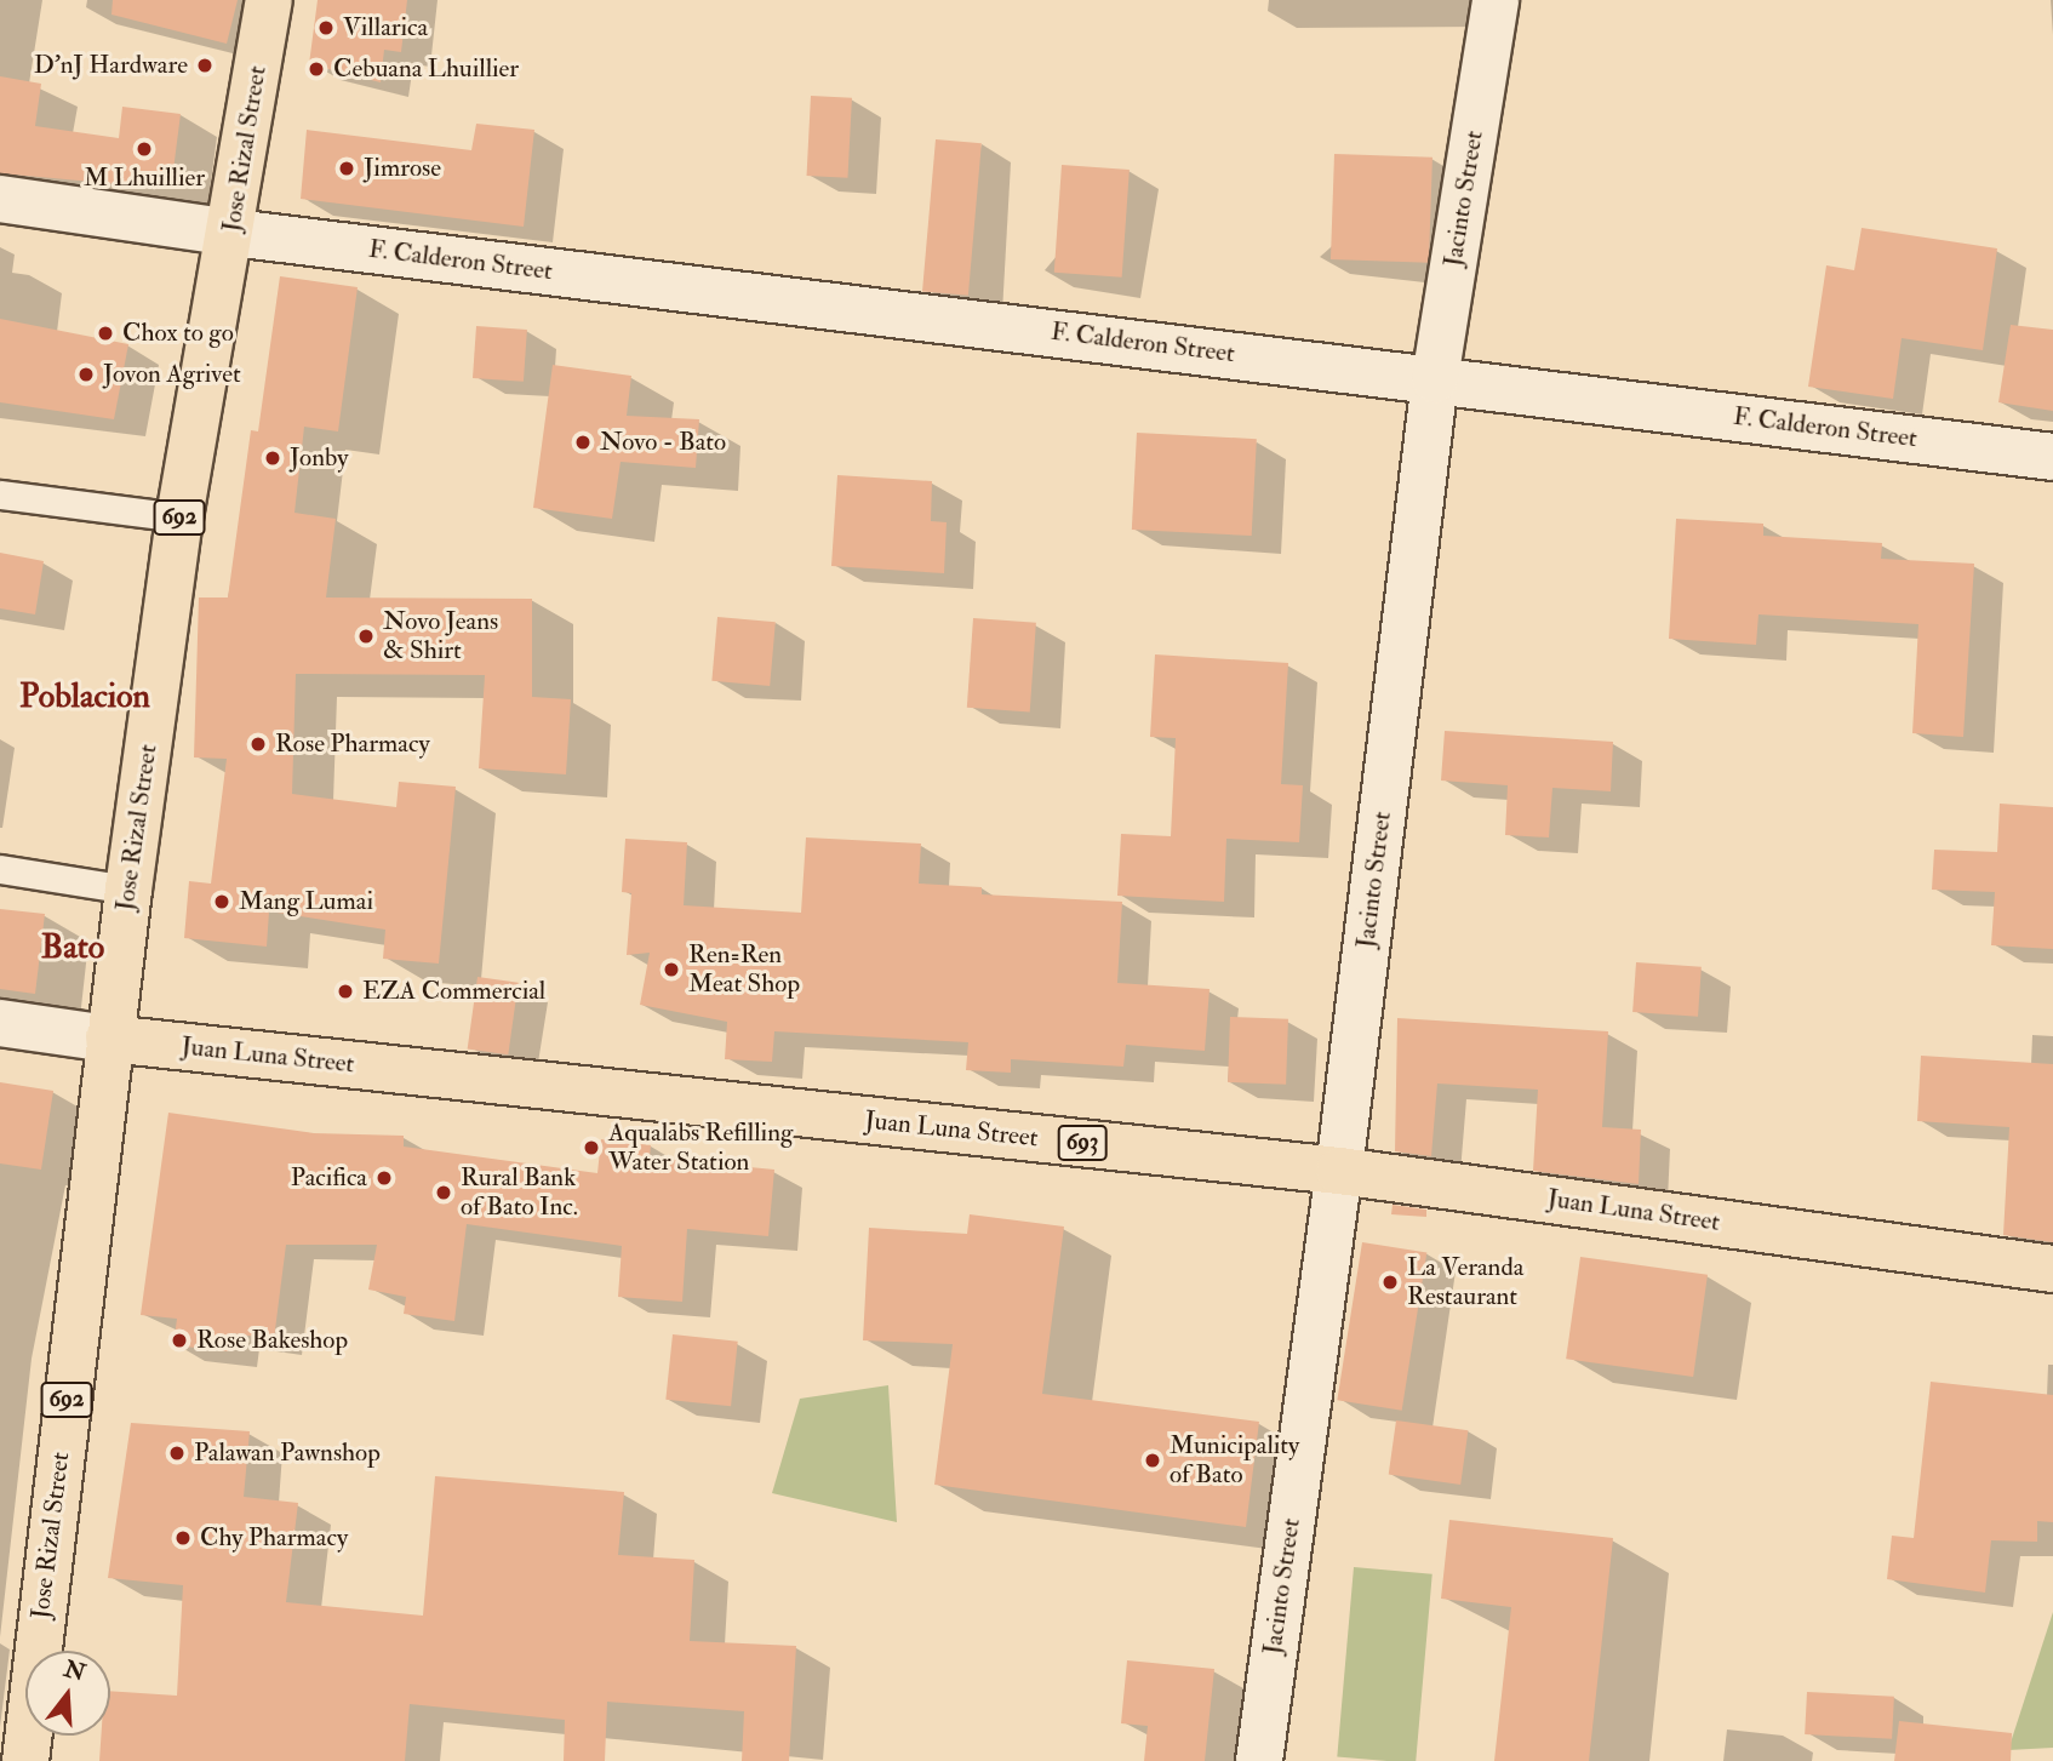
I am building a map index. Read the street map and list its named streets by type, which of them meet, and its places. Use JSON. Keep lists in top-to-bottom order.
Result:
{
  "streets": {
    "main road": [
      "Jose Rizal Street",
      "692",
      "Juan Luna Street",
      "693"
    ],
    "street": ["Jacinto Street", "F. Calderon Street"]
  },
  "crossings": [
    ["Jose Rizal Street", "F. Calderon Street"],
    ["Jose Rizal Street", "Juan Luna Street"],
    ["Jacinto Street", "F. Calderon Street"],
    ["Jacinto Street", "Juan Luna Street"]
  ],
  "districts": ["Poblacion", "Bato"],
  "places": [
    "Villarica",
    "D'nJ Hardware",
    "Cebuana Lhuillier",
    "M Lhuillier",
    "Jimrose",
    "Chox to go",
    "Jovon Agrivet",
    "Novo - Bato",
    "Jonby",
    "Novo Jeans & Shirt",
    "Rose Pharmacy",
    "Mang Lumai",
    "Ren=Ren Meat Shop",
    "EZA Commercial",
    "Aqualabs Refilling Water Station",
    "Pacifica",
    "Rural Bank of Bato Inc.",
    "La Veranda Restaurant",
    "Rose Bakeshop",
    "Palawan Pawnshop",
    "Municipality of Bato",
    "Chy Pharmacy"
  ],
  "north": "top"
}
